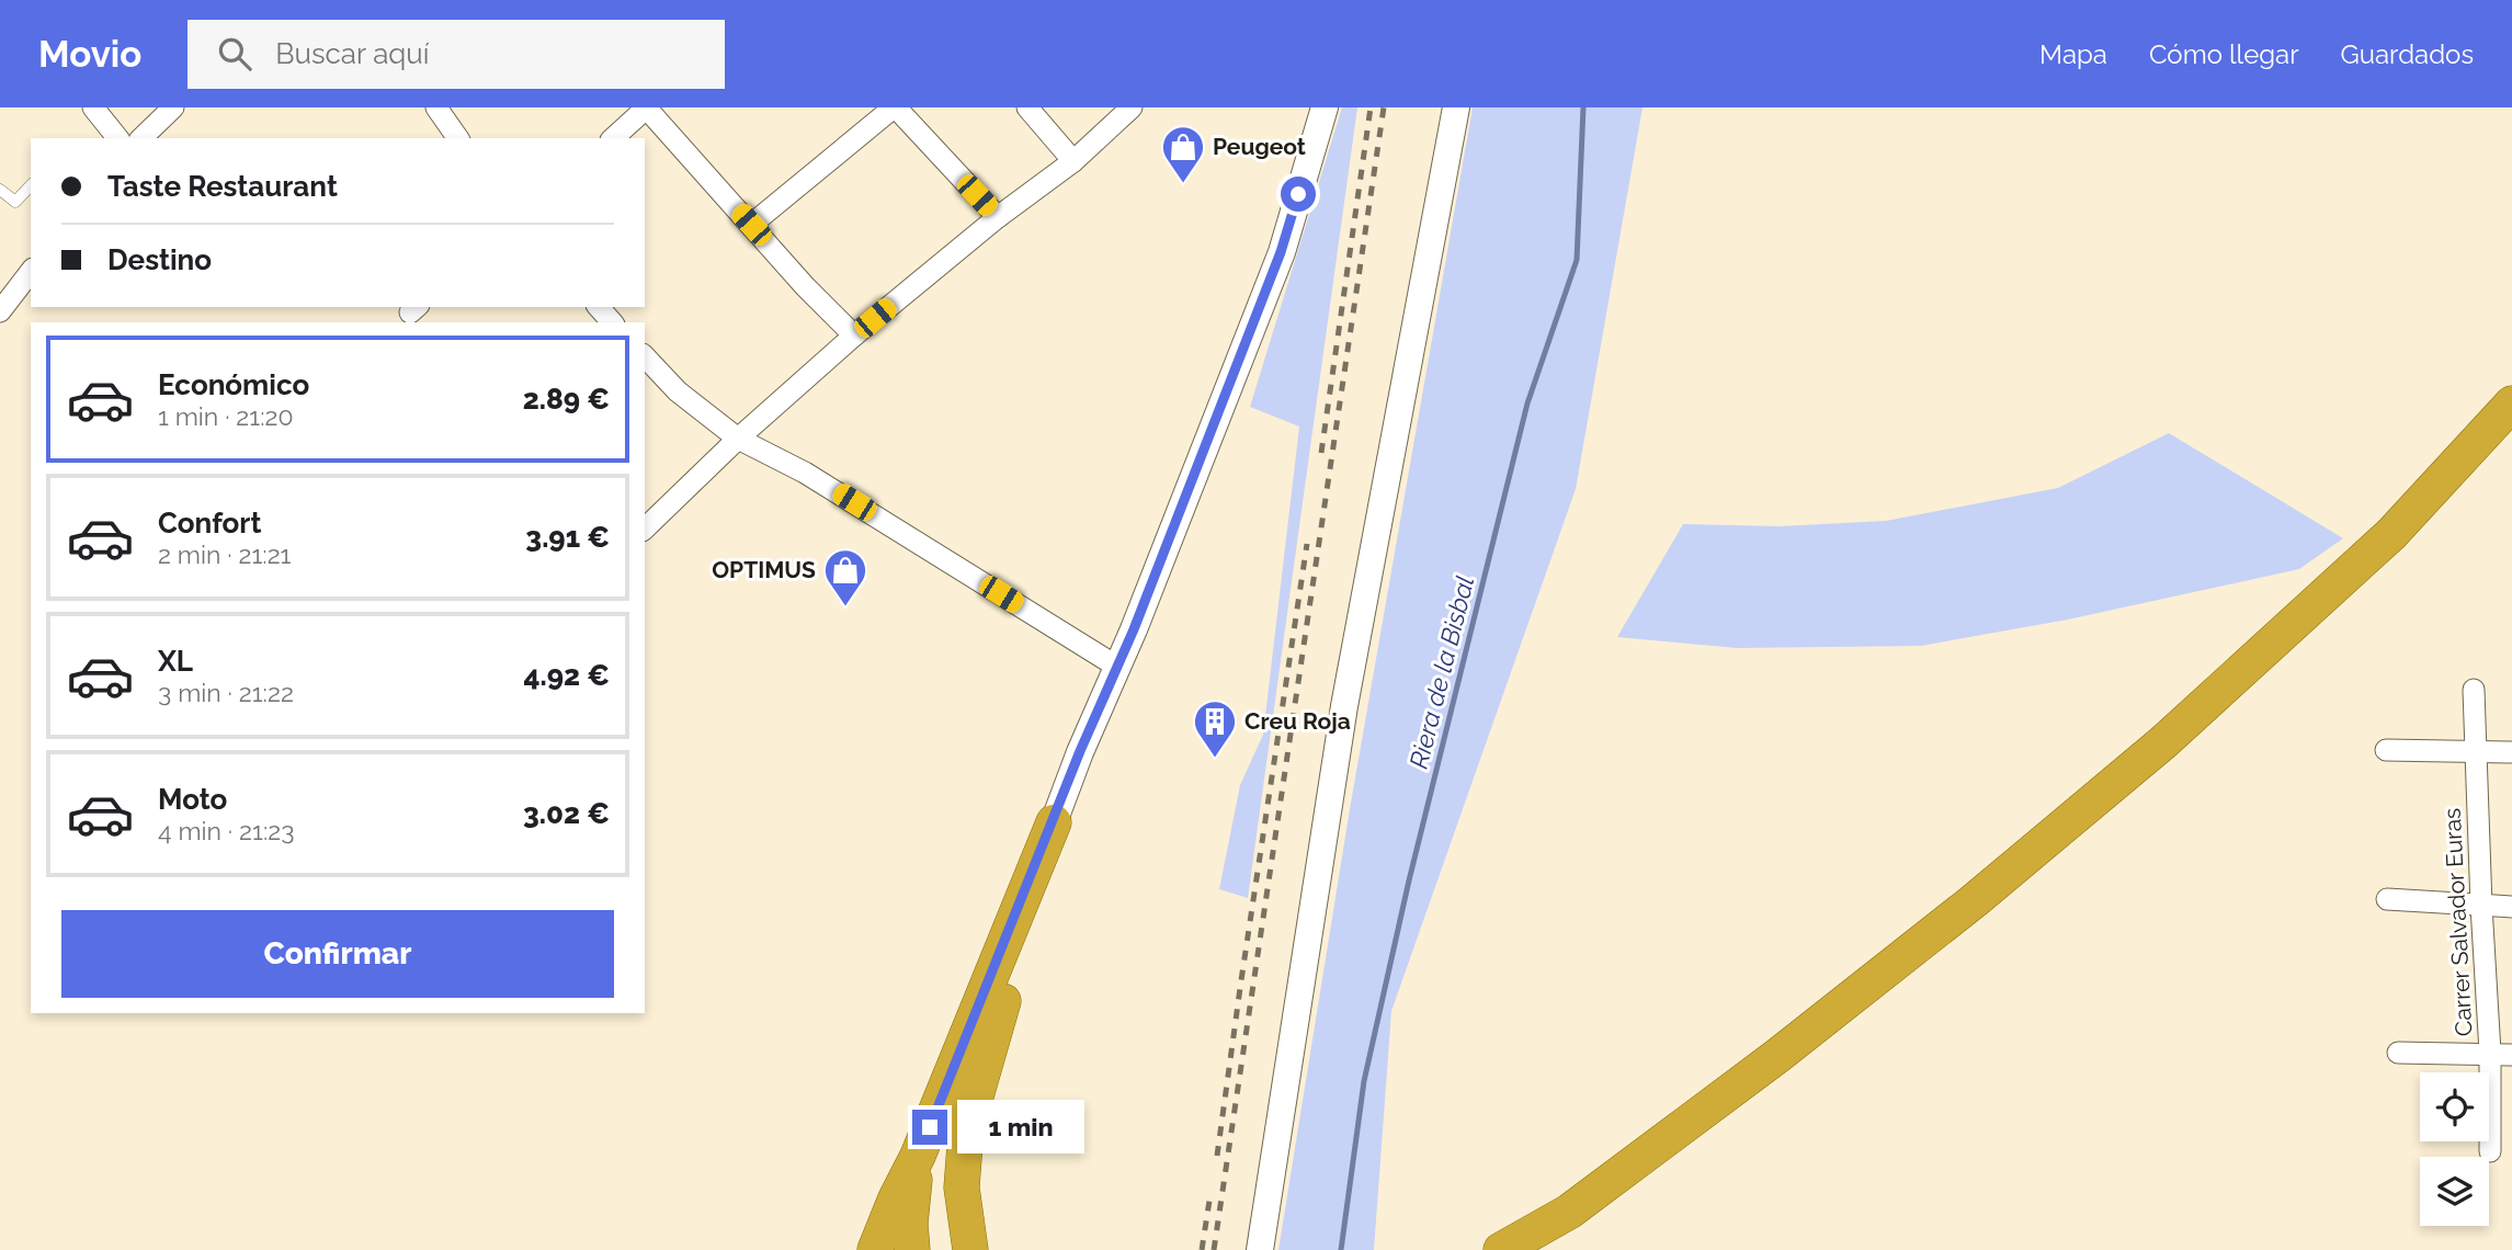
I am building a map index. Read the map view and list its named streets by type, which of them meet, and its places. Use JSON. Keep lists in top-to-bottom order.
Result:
{
  "streets": {
    "street": ["Carrer Salvador Euras"]
  },
  "water": ["Riera de la Bisbal"],
  "places": {
    "shop": ["Peugeot", "OPTIMUS"],
    "building": ["Creu Roja"]
  },
  "page": {
    "header": "Movio",
    "search": "Buscar aquí",
    "nav": ["Mapa", "Cómo llegar", "Guardados"],
    "banner": ["Taste Restaurant", "Destino"],
    "list": [
      {
        "name": "Económico",
        "note": "1 min · 21:20",
        "value": "2.89 €"
      },
      {
        "name": "Confort",
        "note": "2 min · 21:21",
        "value": "3.91 €"
      },
      {
        "name": "XL",
        "note": "3 min · 21:22",
        "value": "4.92 €"
      },
      {
        "name": "Moto",
        "note": "4 min · 21:23",
        "value": "3.02 €"
      }
    ],
    "buttons": "Confirmar",
    "bubble": "1 min"
  }
}
